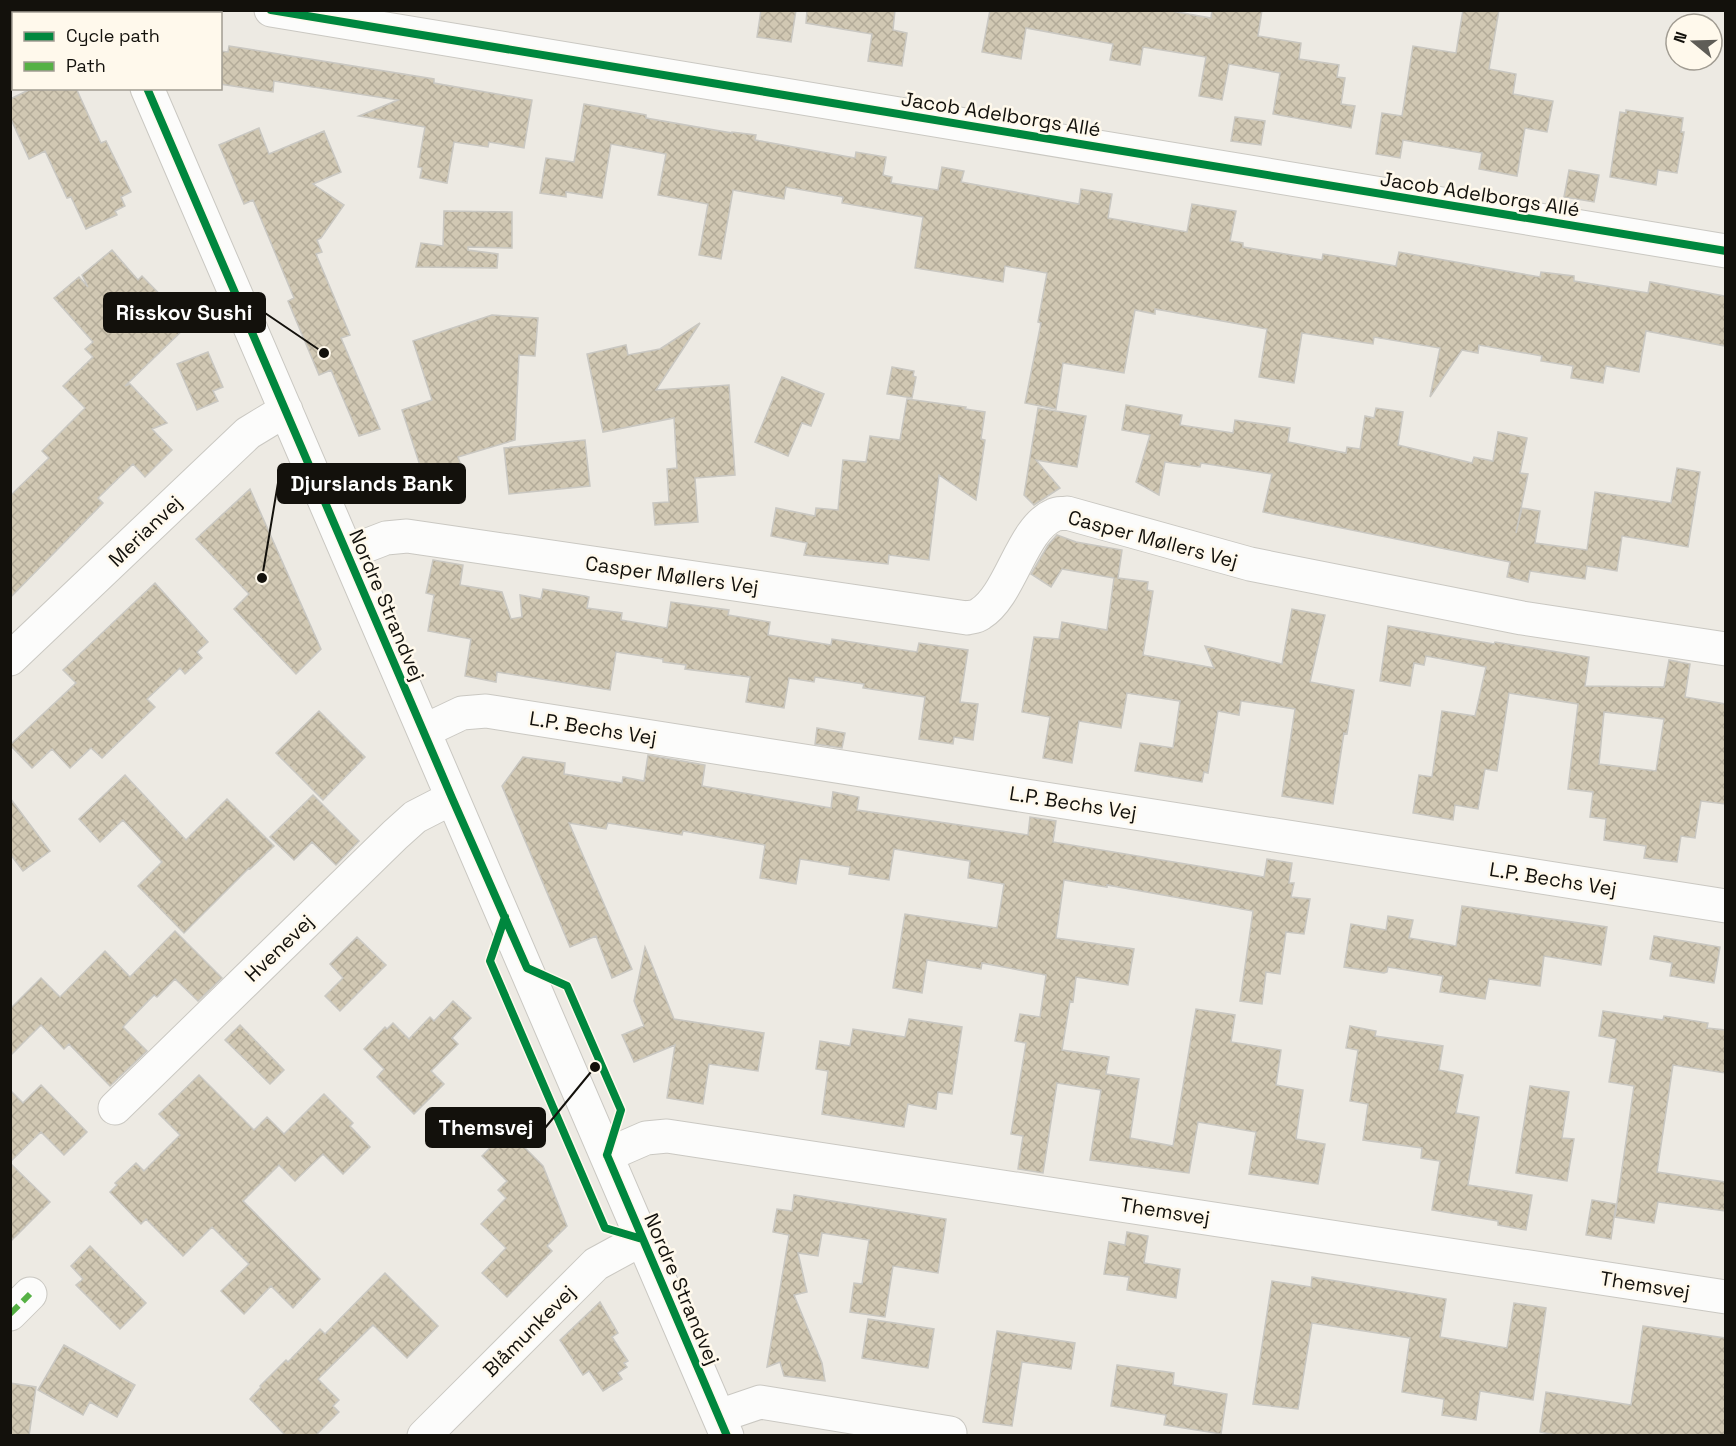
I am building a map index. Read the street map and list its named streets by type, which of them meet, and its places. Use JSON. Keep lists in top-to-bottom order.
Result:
{
  "streets": {
    "street": [
      "Jacob Adelborgs Allé",
      "Merianvej",
      "Casper Møllers Vej",
      "Nordre Strandvej",
      "L.P. Bechs Vej",
      "Hvenevej",
      "Themsvej",
      "Blåmunkevej"
    ]
  },
  "crossings": [
    ["Merianvej", "Nordre Strandvej"],
    ["Casper Møllers Vej", "Nordre Strandvej"],
    ["Nordre Strandvej", "L.P. Bechs Vej"],
    ["Nordre Strandvej", "Hvenevej"],
    ["Nordre Strandvej", "Themsvej"],
    ["Nordre Strandvej", "Blåmunkevej"]
  ],
  "places": ["Risskov Sushi", "Djurslands Bank", "Themsvej"],
  "legend": ["Cycle path", "Path"],
  "north": "left"
}
